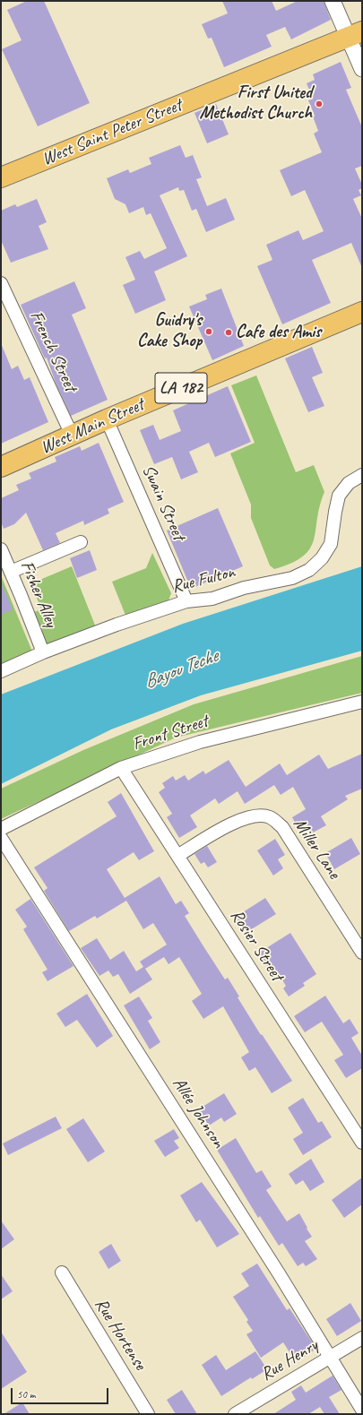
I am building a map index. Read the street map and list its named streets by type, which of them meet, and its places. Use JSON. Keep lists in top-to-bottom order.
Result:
{
  "streets": {
    "main road": ["West Saint Peter Street", "LA 182", "West Main Street"],
    "street": [
      "French Street",
      "Swain Street",
      "Rue Fulton",
      "Fisher Alley",
      "Front Street",
      "Miller Lane",
      "Rosier Street",
      "Allée Johnson",
      "Rue Hortense",
      "Rue Henry"
    ]
  },
  "crossings": [
    ["French Street", "West Main Street"],
    ["West Main Street", "Swain Street"],
    ["Swain Street", "Rue Fulton"],
    ["Rue Fulton", "Fisher Alley"],
    ["Front Street", "Rosier Street"],
    ["Miller Lane", "Rosier Street"],
    ["Allée Johnson", "Rue Henry"]
  ],
  "water": ["Bayou Teche"],
  "places": ["First United Methodist Church", "Guidry's Cake Shop", "Cafe des Amis"],
  "scale_bar": "50 m"
}
